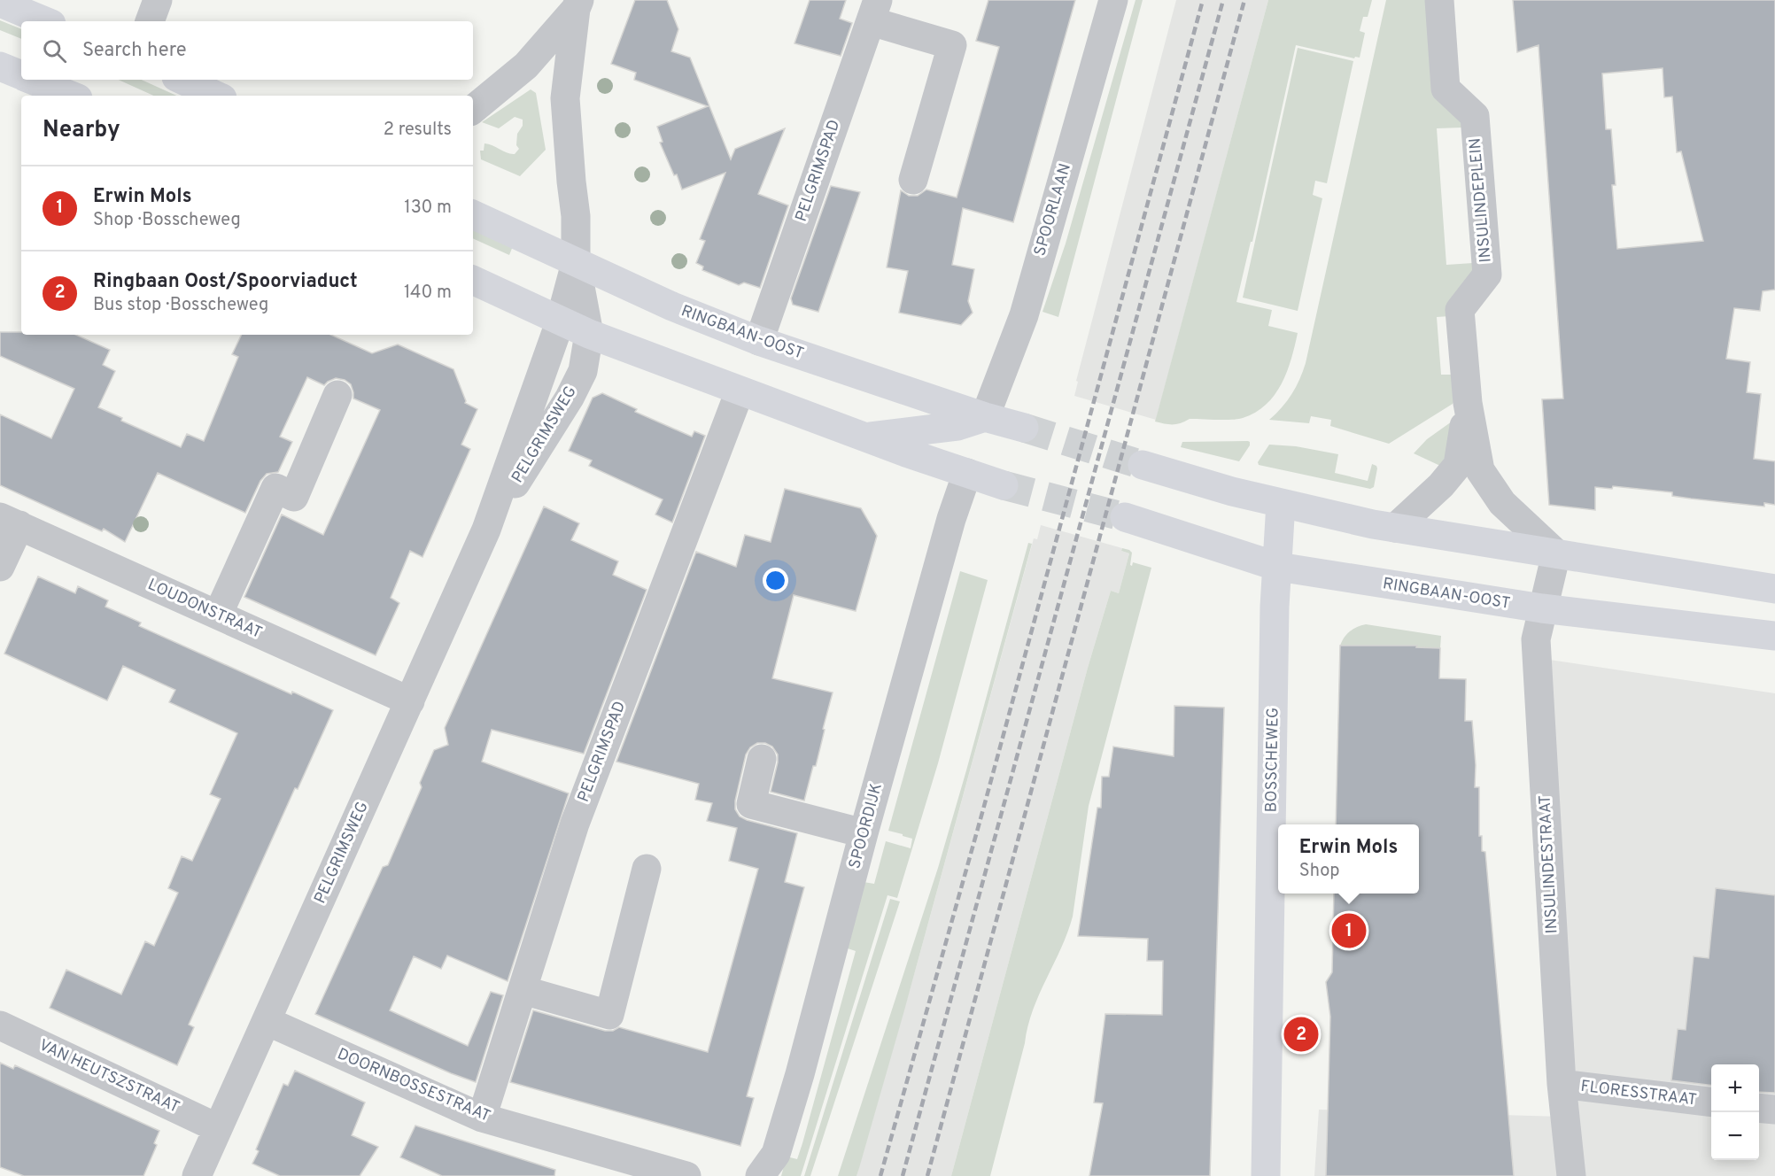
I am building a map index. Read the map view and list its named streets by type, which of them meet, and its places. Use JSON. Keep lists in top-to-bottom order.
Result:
{
  "streets": {
    "main road": ["RINGBAAN-OOST", "BOSSCHEWEG"],
    "street": [
      "PELGRIMSPAD",
      "INSULINDEPLEIN",
      "SPOORLAAN",
      "PELGRIMSWEG",
      "LOUDONSTRAAT",
      "SPOORDIJK",
      "INSULINDESTRAAT",
      "VAN HEUTSZSTRAAT",
      "DOORNBOSSESTRAAT",
      "FLORESSTRAAT"
    ]
  },
  "crossings": [
    ["PELGRIMSPAD", "RINGBAAN-OOST"],
    ["PELGRIMSPAD", "DOORNBOSSESTRAAT"],
    ["INSULINDEPLEIN", "INSULINDESTRAAT"],
    ["SPOORLAAN", "RINGBAAN-OOST"],
    ["RINGBAAN-OOST", "PELGRIMSWEG"],
    ["RINGBAAN-OOST", "BOSSCHEWEG"],
    ["RINGBAAN-OOST", "INSULINDESTRAAT"],
    ["PELGRIMSWEG", "LOUDONSTRAAT"],
    ["PELGRIMSWEG", "VAN HEUTSZSTRAAT"],
    ["PELGRIMSWEG", "DOORNBOSSESTRAAT"],
    ["INSULINDESTRAAT", "FLORESSTRAAT"]
  ],
  "page": {
    "search": "Search here",
    "heading": ["Nearby", "2 results"],
    "list": [
      {
        "mark": "1",
        "name": "Erwin Mols",
        "note": "Shop · Bosscheweg",
        "value": "130 m"
      },
      {
        "mark": "2",
        "name": "Ringbaan Oost/Spoorviaduct",
        "note": "Bus stop · Bosscheweg",
        "value": "140 m"
      }
    ],
    "popup": ["Erwin Mols", "Shop"],
    "pins": ["1", "2"],
    "map_buttons": ["+", "−"]
  }
}
